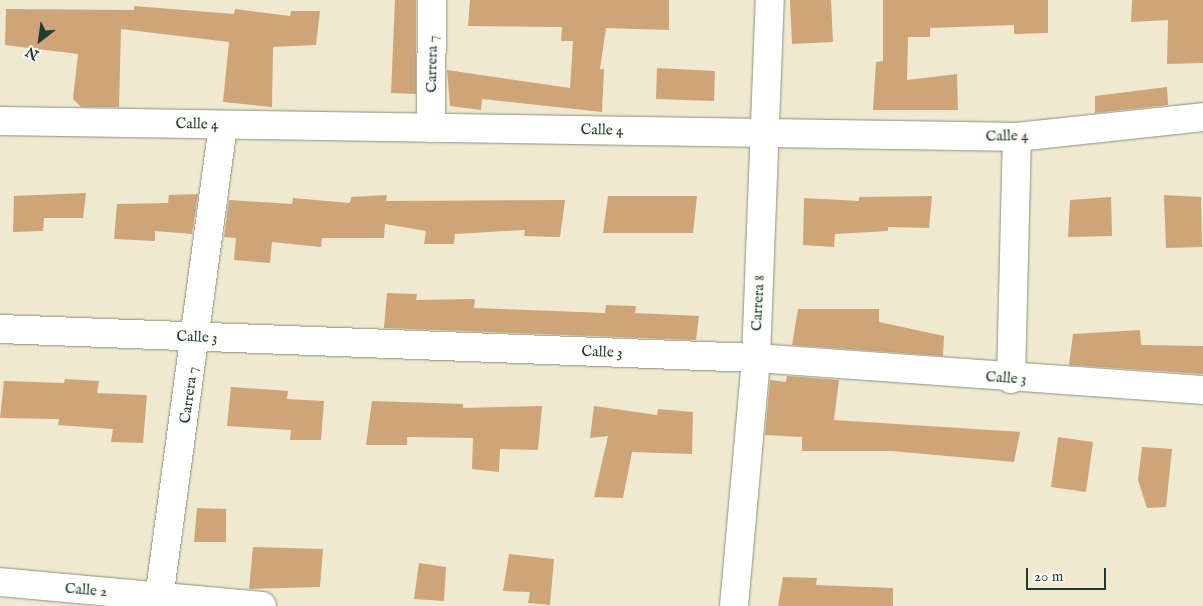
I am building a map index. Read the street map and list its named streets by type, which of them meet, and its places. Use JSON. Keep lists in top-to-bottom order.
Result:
{
  "streets": {
    "street": [
      "Carrera 7",
      "Calle 4",
      "Carrera 8",
      "Calle 3",
      "Calle 2"
    ]
  },
  "crossings": [
    ["Carrera 7", "Calle 4"],
    ["Carrera 7", "Calle 3"],
    ["Carrera 7", "Calle 2"],
    ["Calle 4", "Carrera 8"],
    ["Carrera 8", "Calle 3"]
  ],
  "scale_bar": "20 m",
  "north": "bottom left"
}
